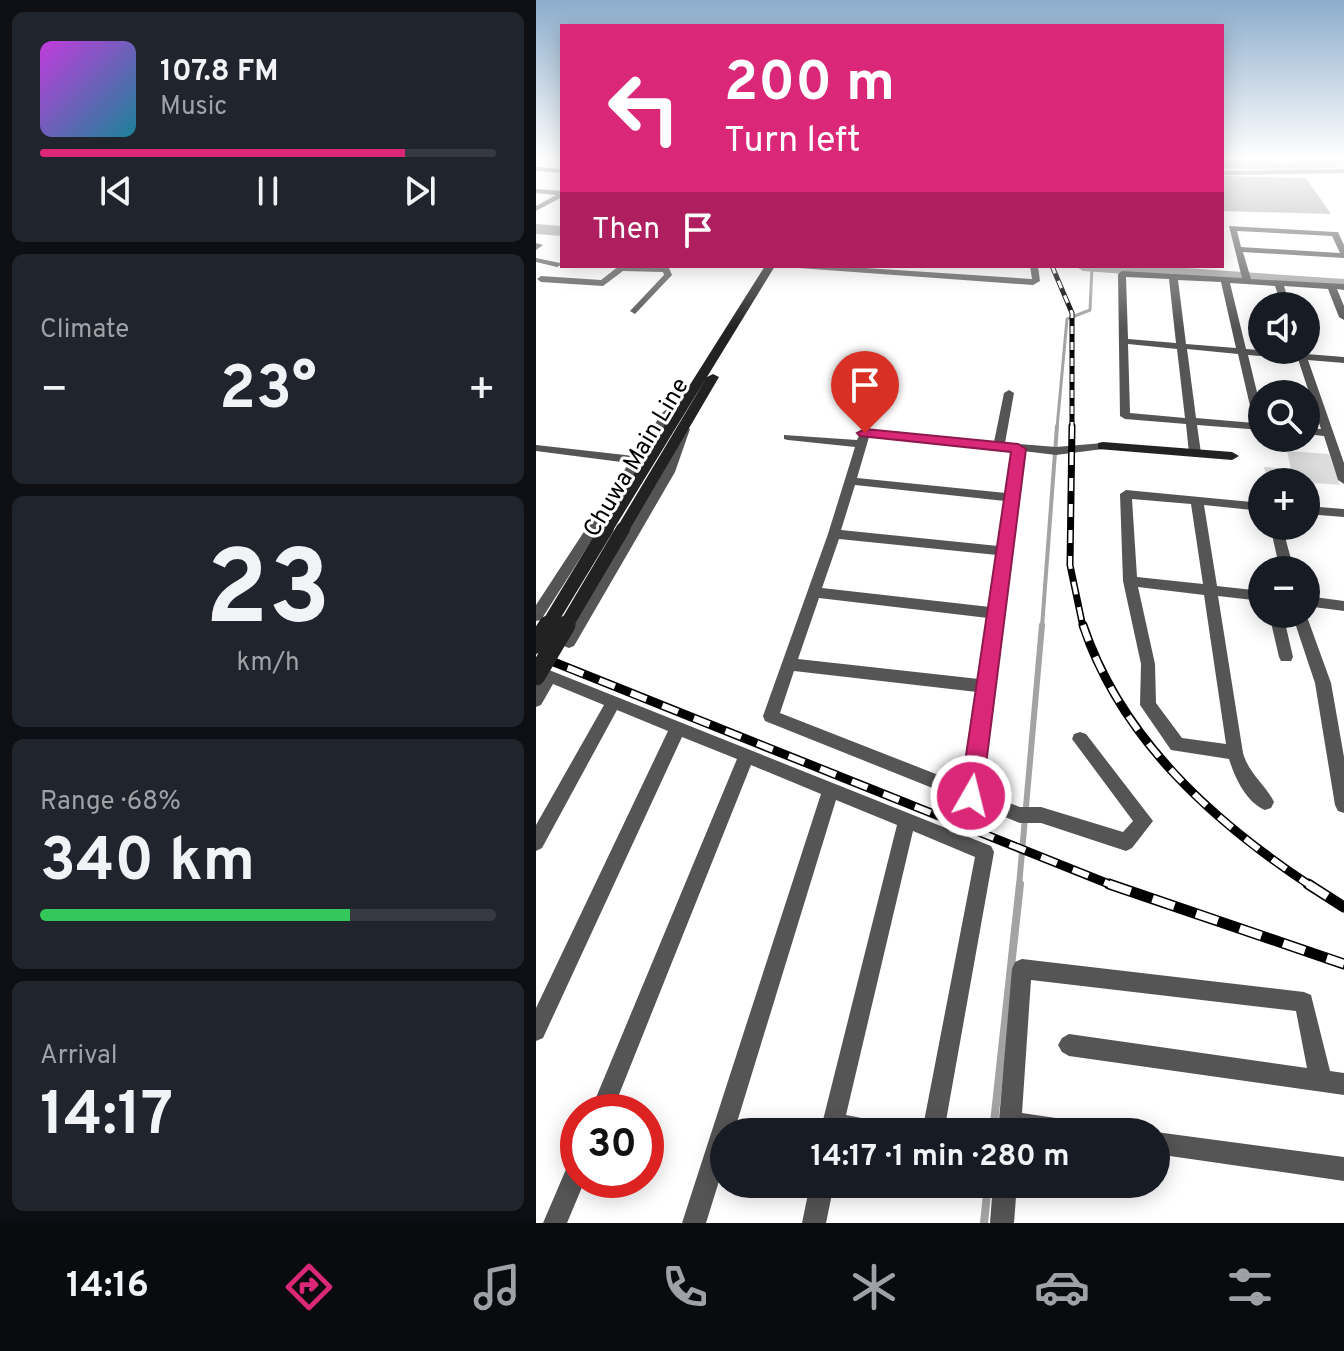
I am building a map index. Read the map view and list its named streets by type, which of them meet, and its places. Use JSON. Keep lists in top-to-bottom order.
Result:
{
  "streets": {
    "main road": ["Chuwa Main Line"]
  },
  "page": {
    "turn": ["200 m", "Turn left"],
    "song": ["107.8 FM", "Music"],
    "then": "Then",
    "tile": [
      "Climate",
      ["23", "km/h"],
      ["Range · 68%", "340 km"],
      ["Arrival", "14:17"]
    ],
    "map_buttons": ["+", "−"],
    "heat": ["−", "23°", "+"],
    "limit": "30",
    "trip": "14:17 · 1 min · 280 m",
    "tabs": "14:16"
  }
}
